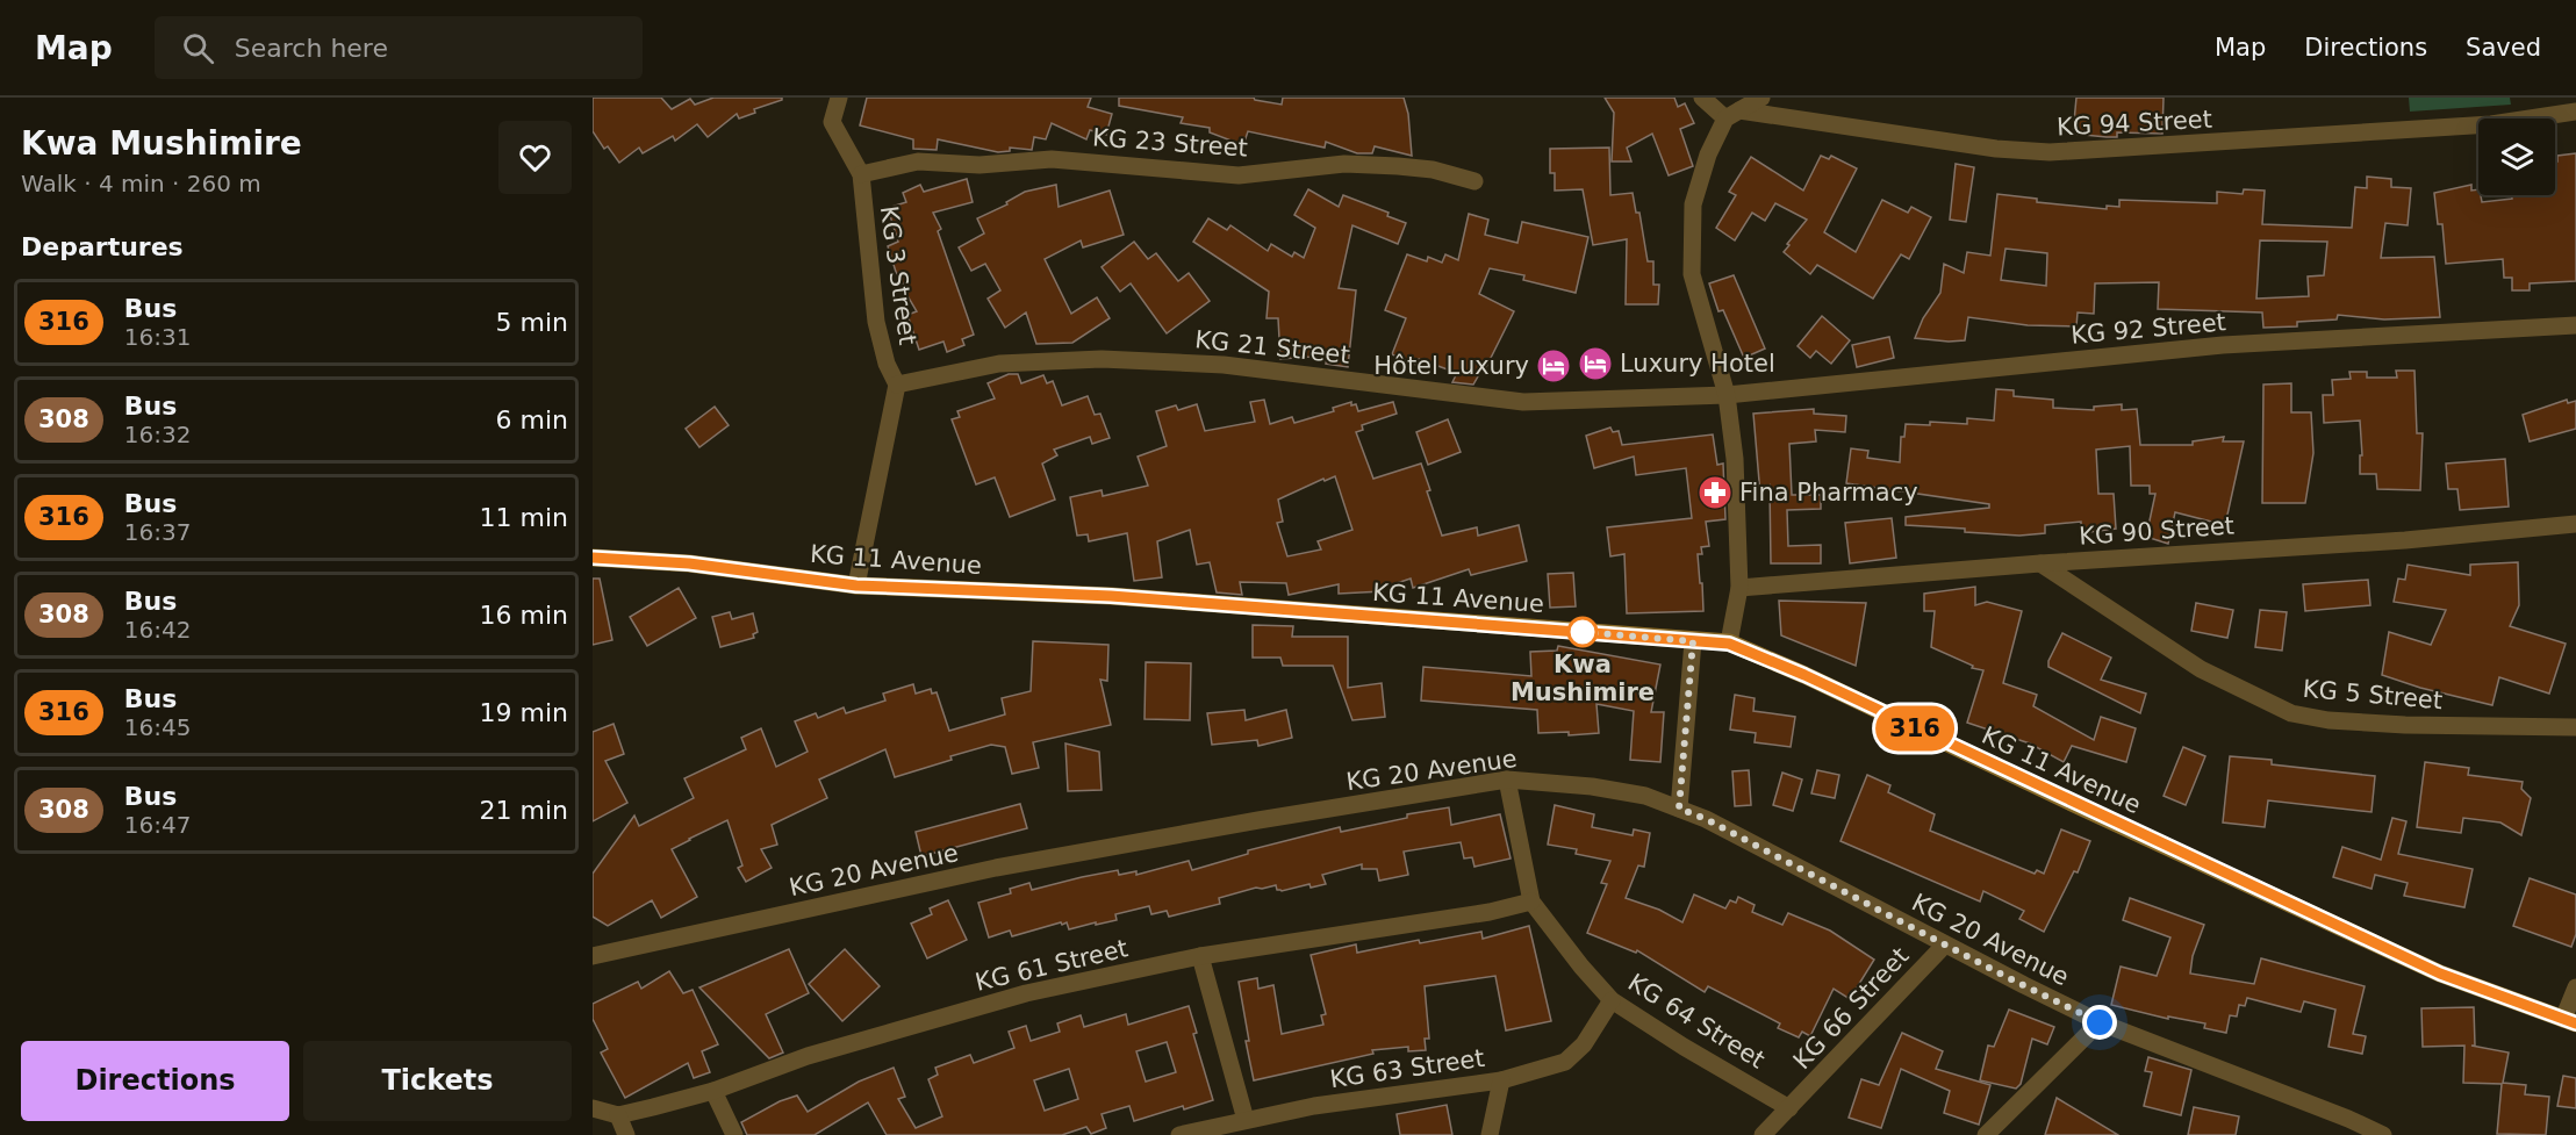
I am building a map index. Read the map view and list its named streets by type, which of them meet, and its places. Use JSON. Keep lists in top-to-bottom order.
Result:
{
  "streets": {
    "main road": ["KG 11 Avenue"],
    "street": [
      "KG 94 Street",
      "KG 23 Street",
      "KG 3 Street",
      "KG 92 Street",
      "KG 21 Street",
      "KG 90 Street",
      "KG 5 Street",
      "KG 20 Avenue",
      "KG 61 Street",
      "KG 66 Street",
      "KG 64 Street",
      "KG 63 Street"
    ]
  },
  "crossings": [
    ["KG 23 Street", "KG 3 Street"],
    ["KG 3 Street", "KG 21 Street"],
    ["KG 92 Street", "KG 21 Street"],
    ["KG 90 Street", "KG 5 Street"],
    ["KG 20 Avenue", "KG 66 Street"],
    ["KG 20 Avenue", "KG 64 Street"],
    ["KG 61 Street", "KG 64 Street"],
    ["KG 66 Street", "KG 64 Street"],
    ["KG 64 Street", "KG 63 Street"]
  ],
  "places": {
    "hotel": ["Luxury Hotel", "Hôtel Luxury"],
    "pharmacy": ["Fina Pharmacy"],
    "other": ["Kwa Mushimire"]
  },
  "lines": ["bus line 316"],
  "page": {
    "header": "Map",
    "search": "Search here",
    "nav": ["Map", "Directions", "Saved"],
    "heading": [
      ["Kwa Mushimire", "Walk · 4 min · 260 m"],
      "Departures"
    ],
    "on_map": "316",
    "list": [
      {
        "mark": "316",
        "name": "Bus",
        "note": "16:31",
        "value": "5 min"
      },
      {
        "mark": "308",
        "name": "Bus",
        "note": "16:32",
        "value": "6 min"
      },
      {
        "mark": "316",
        "name": "Bus",
        "note": "16:37",
        "value": "11 min"
      },
      {
        "mark": "308",
        "name": "Bus",
        "note": "16:42",
        "value": "16 min"
      },
      {
        "mark": "316",
        "name": "Bus",
        "note": "16:45",
        "value": "19 min"
      },
      {
        "mark": "308",
        "name": "Bus",
        "note": "16:47",
        "value": "21 min"
      }
    ],
    "buttons": ["Directions", "Tickets"]
  }
}
